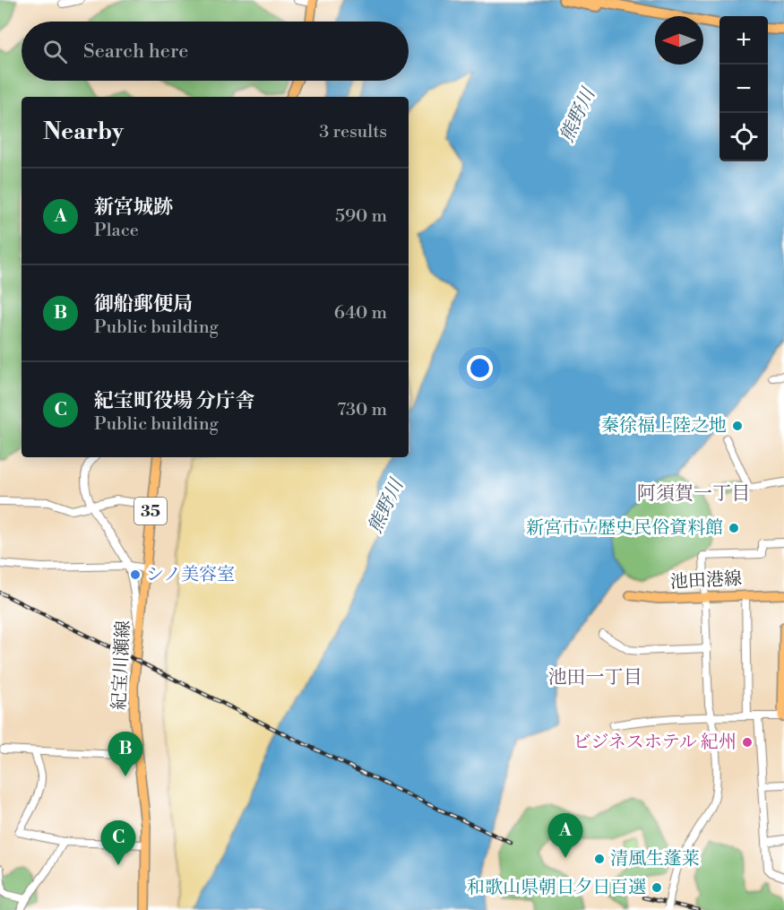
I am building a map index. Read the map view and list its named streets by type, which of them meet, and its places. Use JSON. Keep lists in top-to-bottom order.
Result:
{
  "streets": {
    "main road": ["35", "池田港線", "紀宝川瀬線"]
  },
  "districts": ["阿須賀一丁目", "池田一丁目"],
  "water": ["熊野川"],
  "places": [
    "秦徐福上陸之地",
    "新宮市立歴史民俗資料館",
    "シノ美容室",
    "ビジネスホテル 紀州",
    "清風生蓬莱",
    "和歌山県朝日夕日百選"
  ],
  "north": "left",
  "page": {
    "map_buttons": ["+", "−"],
    "search": "Search here",
    "heading": ["Nearby", "3 results"],
    "list": [
      {
        "mark": "A",
        "name": "新宮城跡",
        "note": "Place",
        "value": "590 m"
      },
      {
        "mark": "B",
        "name": "御船郵便局",
        "note": "Public building",
        "value": "640 m"
      },
      {
        "mark": "C",
        "name": "紀宝町役場 分庁舎",
        "note": "Public building",
        "value": "730 m"
      }
    ],
    "pins": ["B", "A", "C"]
  }
}
